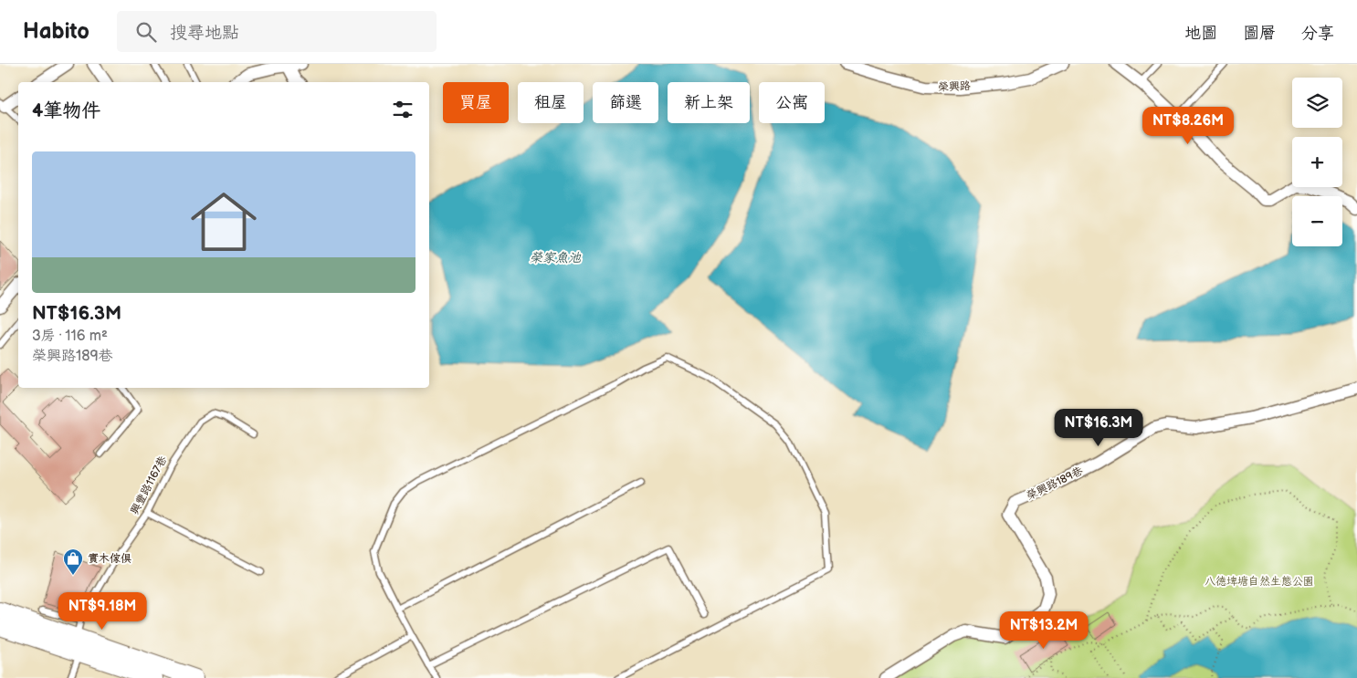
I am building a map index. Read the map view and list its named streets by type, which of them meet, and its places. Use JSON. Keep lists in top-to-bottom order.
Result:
{
  "streets": {
    "street": ["榮興路", "榮興路189巷"],
    "lane": ["興豐路1167巷"]
  },
  "water": ["榮家魚池"],
  "parks": ["八德埤塘自然生態公園"],
  "places": {
    "shop": ["實木傢俱"]
  },
  "page": {
    "header": "Habito",
    "search": "搜尋地點",
    "nav": ["地圖", "圖層", "分享"],
    "map_buttons": ["+", "−"],
    "chip": [
      "買屋",
      "租屋",
      "篩選",
      "新上架",
      "公寓"
    ],
    "heading": "4筆物件",
    "price": [
      "NT$8.26M",
      "NT$16.3M",
      "NT$9.18M",
      "NT$13.2M"
    ],
    "list": [
      {
        "name": "NT$16.3M",
        "note": "3房 · 116 m² · 榮興路189巷"
      }
    ]
  }
}
